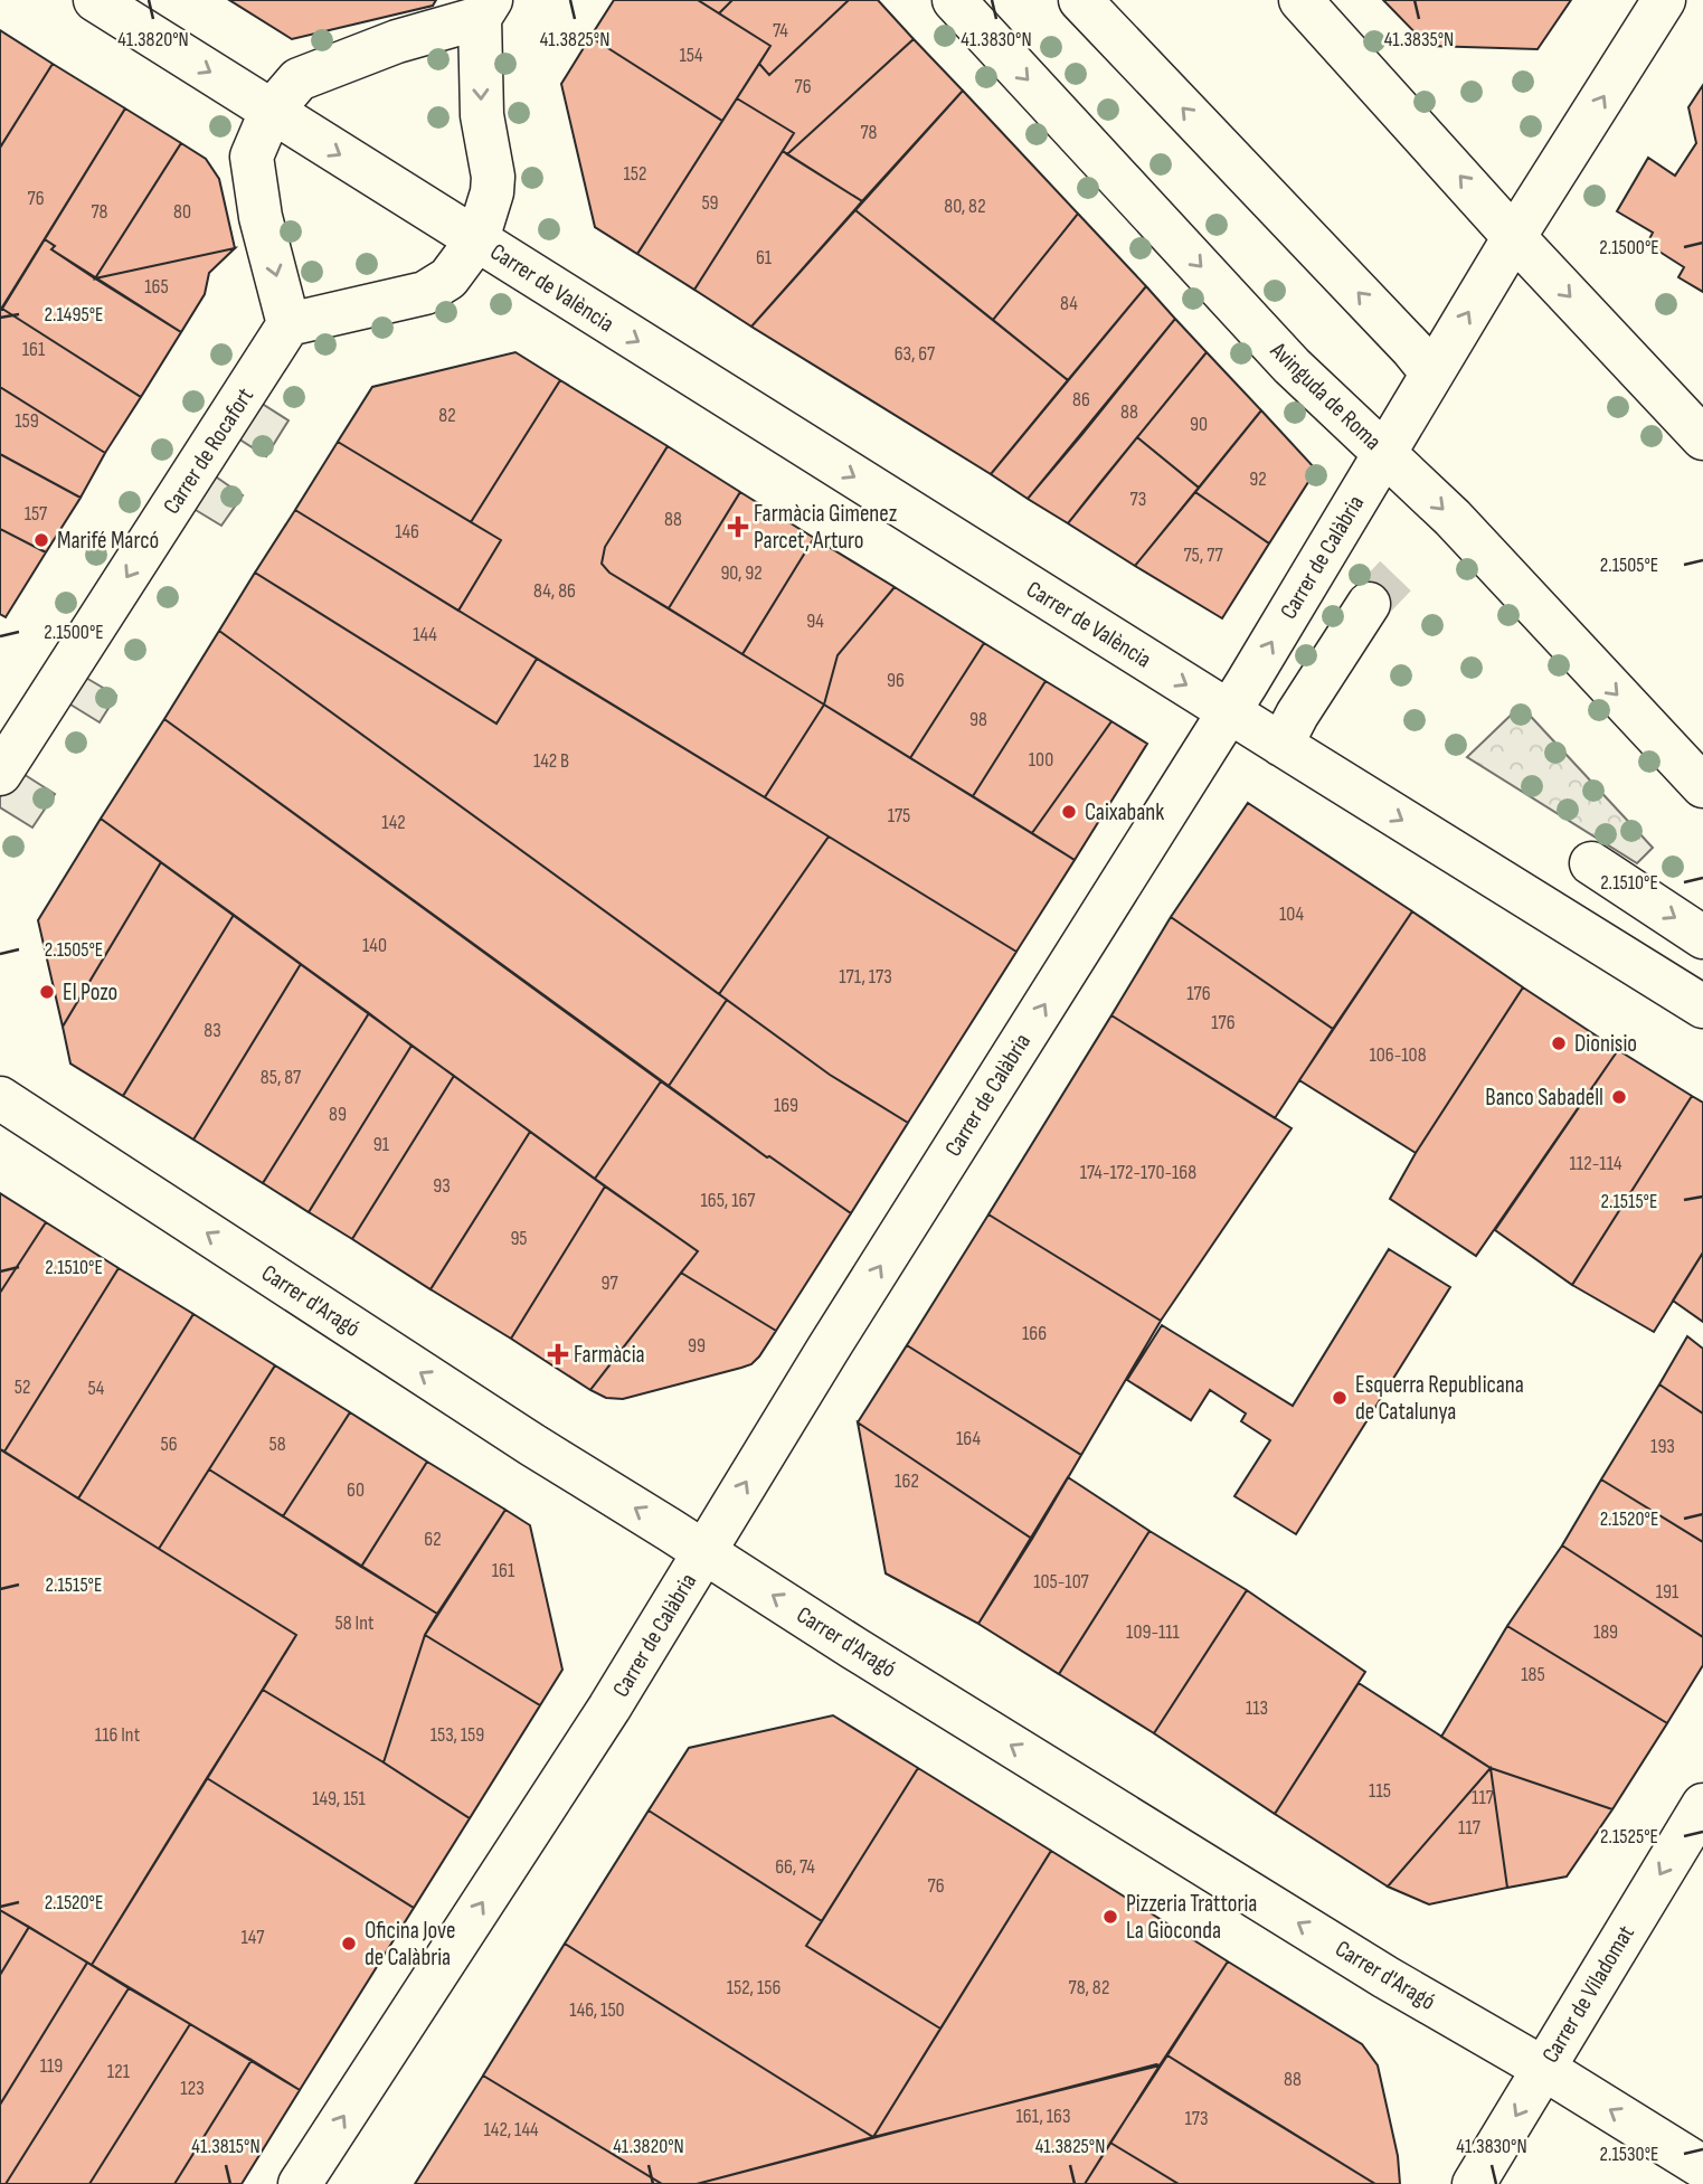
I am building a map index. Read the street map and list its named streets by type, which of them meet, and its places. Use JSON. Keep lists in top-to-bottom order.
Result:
{
  "streets": {
    "street": [
      "Carrer de València",
      "Avinguda de Roma",
      "Carrer de Rocafort",
      "Carrer de Calàbria",
      "Carrer d'Aragó",
      "Carrer de Viladomat"
    ]
  },
  "crossings": [
    ["Carrer de València", "Carrer de Calàbria"],
    ["Avinguda de Roma", "Carrer de Calàbria"],
    ["Carrer de Calàbria", "Carrer d'Aragó"],
    ["Carrer d'Aragó", "Carrer de Viladomat"]
  ],
  "one_way": [
    "Carrer de València",
    "Carrer de Rocafort",
    "Carrer de Calàbria",
    "Carrer d'Aragó",
    "Carrer de Viladomat"
  ],
  "places": {
    "health": ["Farmàcia Gimenez Parcet, Arturo", "Farmàcia"],
    "other": [
      "Marifé Marcó",
      "Caixabank",
      "El Pozo",
      "Dionisio",
      "Banco Sabadell",
      "Esquerra Republicana de Catalunya",
      "Pizzeria Trattoria La Gioconda",
      "Oficina Jove de Calàbria"
    ]
  },
  "house_numbers": [
    "74",
    "154",
    "76",
    "78",
    "152",
    "76",
    "59",
    "80, 82",
    "78",
    "80",
    "61",
    "165",
    "84",
    "161",
    "63, 67",
    "86",
    "88",
    "82",
    "159",
    "90",
    "92",
    "73",
    "157",
    "88",
    "146",
    "75, 77",
    "90, 92",
    "84, 86",
    "94",
    "144",
    "96",
    "98",
    "100",
    "142 B",
    "175",
    "142",
    "104",
    "140",
    "171, 173",
    "176",
    "176",
    "83",
    "106-108",
    "85, 87",
    "169",
    "89",
    "91",
    "112-114",
    "174-172-170-168",
    "93",
    "165, 167",
    "95",
    "97",
    "166",
    "99",
    "52",
    "54",
    "164",
    "56",
    "58",
    "193",
    "162",
    "60",
    "62",
    "161",
    "105-107",
    "191",
    "58 Int",
    "109-111",
    "189",
    "185",
    "113",
    "116 Int",
    "153, 159",
    "115",
    "117",
    "149, 151",
    "117",
    "66, 74",
    "76",
    "147",
    "152, 156",
    "78, 82",
    "146, 150",
    "119",
    "121",
    "88",
    "123",
    "161, 163",
    "173",
    "142, 144"
  ],
  "coordinates": [
    "41.3820°N",
    "41.3825°N",
    "41.3830°N",
    "41.3835°N",
    "2.1500°E",
    "2.1495°E",
    "2.1505°E",
    "2.1510°E",
    "2.1515°E",
    "2.1520°E",
    "2.1525°E",
    "41.3815°N",
    "2.1530°E"
  ]
}
